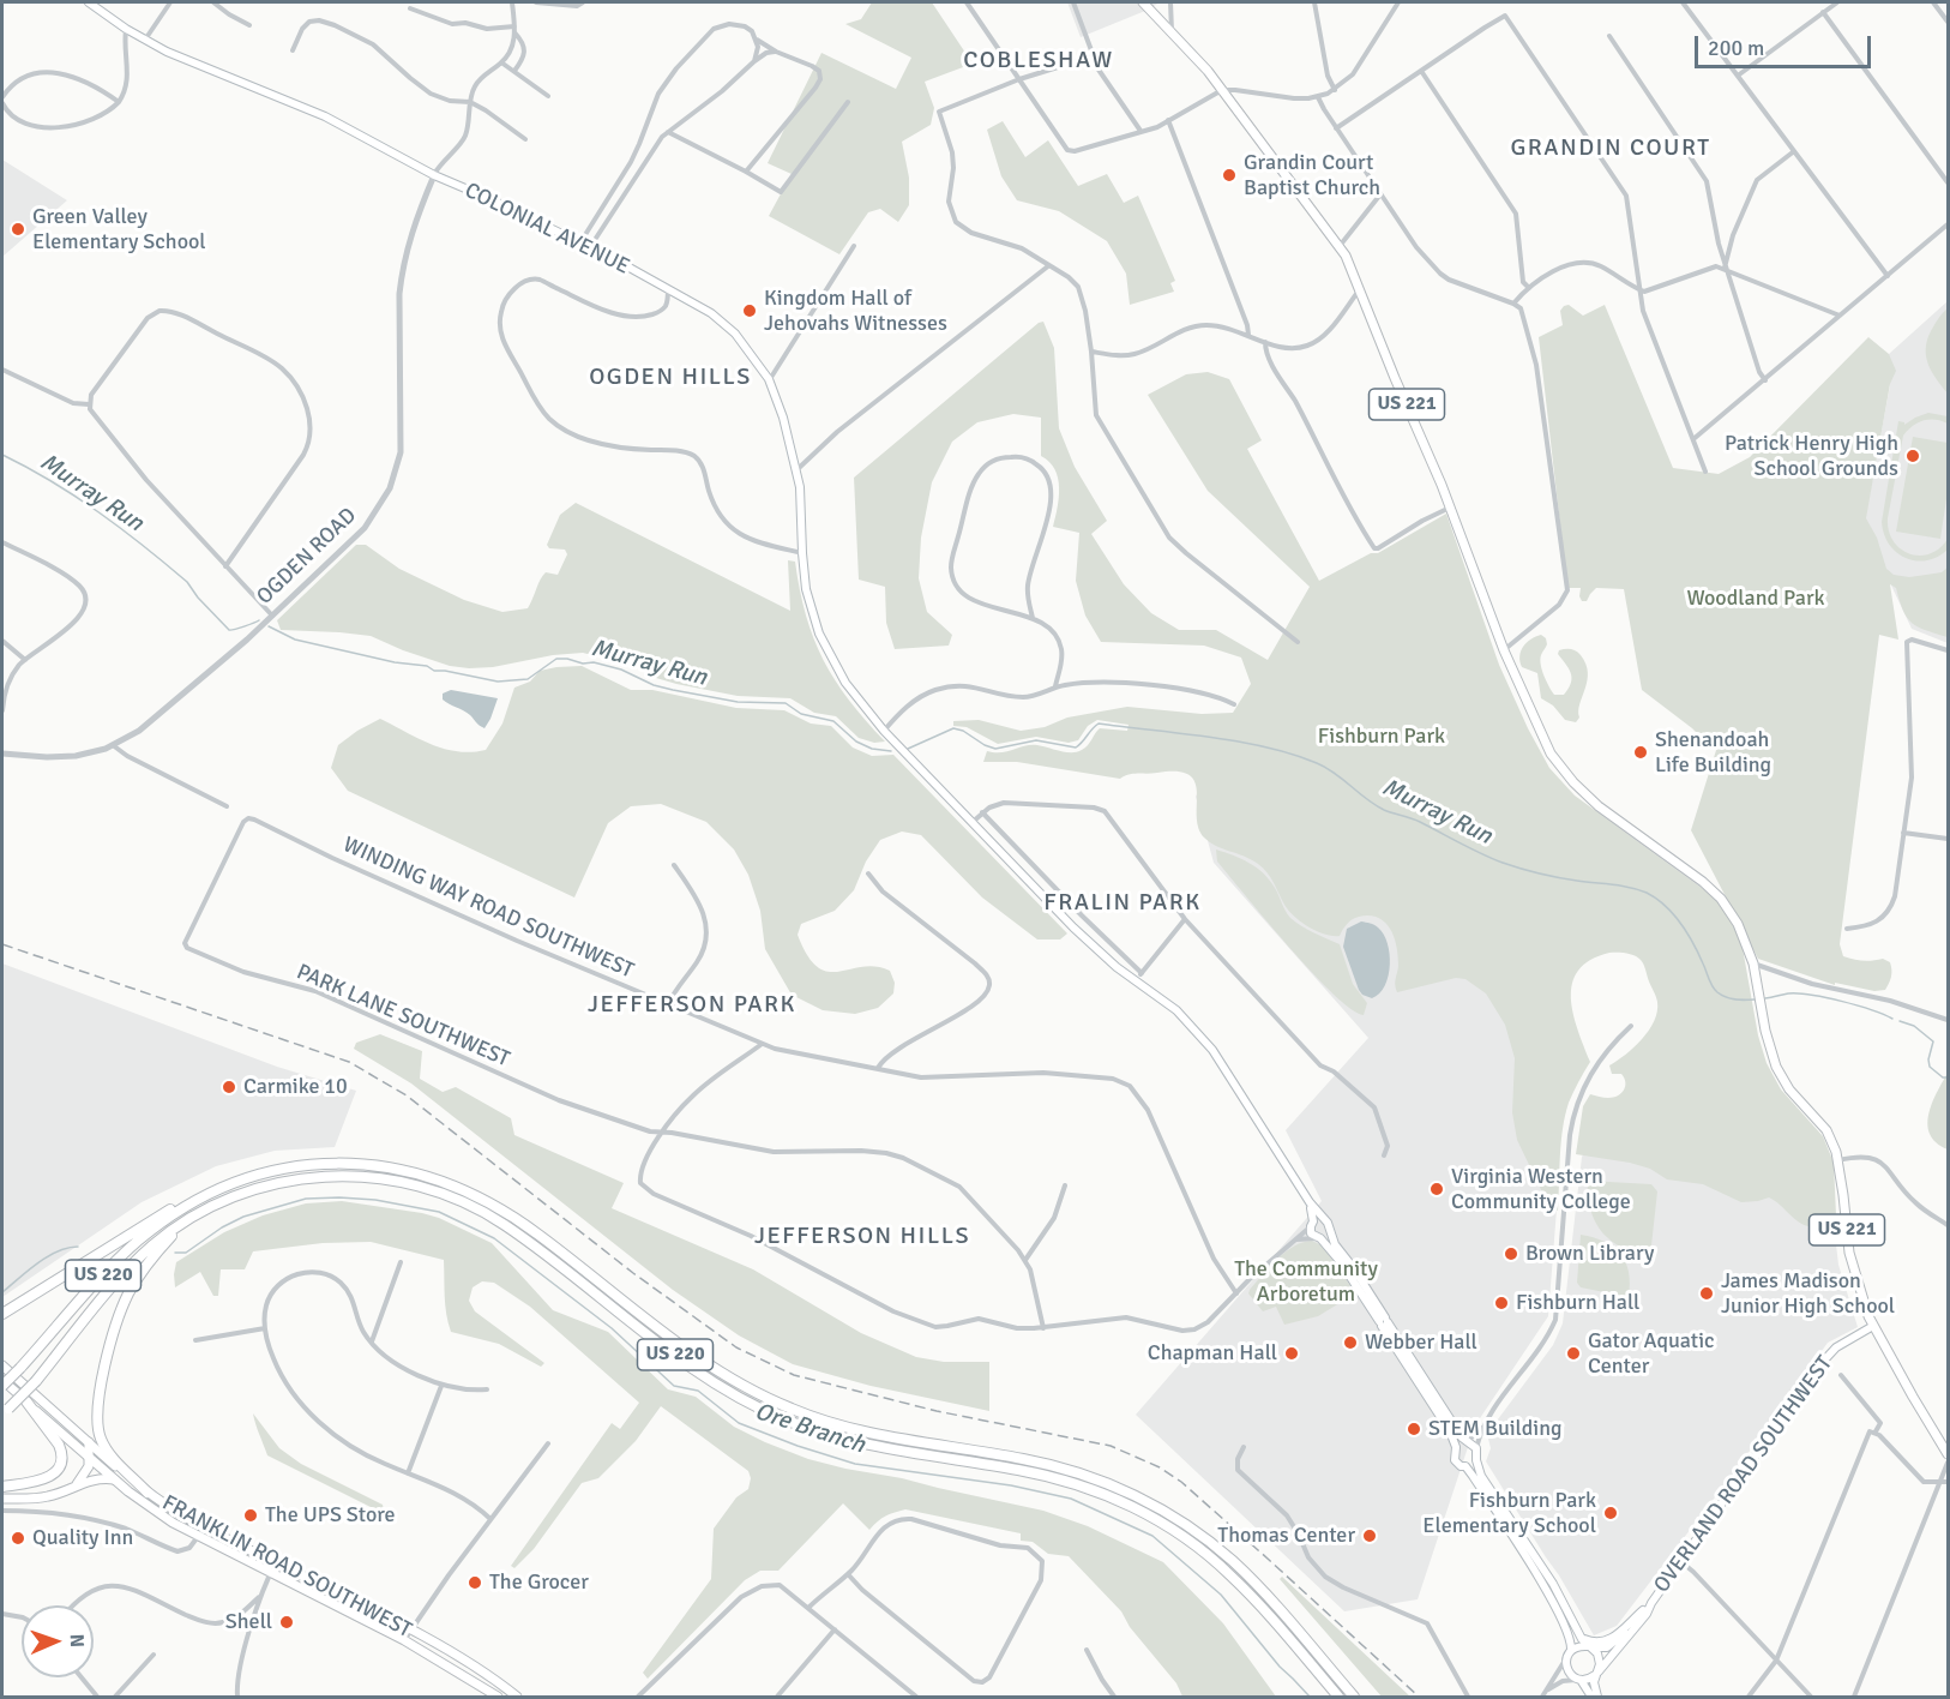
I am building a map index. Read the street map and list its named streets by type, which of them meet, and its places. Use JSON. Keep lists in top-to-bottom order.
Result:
{
  "streets": {
    "highway": ["US 220"],
    "main road": [
      "COLONIAL AVENUE",
      "US 221",
      "OVERLAND ROAD SOUTHWEST",
      "FRANKLIN ROAD SOUTHWEST"
    ],
    "street": ["OGDEN ROAD", "WINDING WAY ROAD SOUTHWEST", "PARK LANE SOUTHWEST"]
  },
  "crossings": [
    ["COLONIAL AVENUE", "OGDEN ROAD"],
    ["US 221", "OVERLAND ROAD SOUTHWEST"],
    ["WINDING WAY ROAD SOUTHWEST", "PARK LANE SOUTHWEST"]
  ],
  "districts": [
    "COBLESHAW",
    "GRANDIN COURT",
    "OGDEN HILLS",
    "FRALIN PARK",
    "JEFFERSON PARK",
    "JEFFERSON HILLS"
  ],
  "water": ["Murray Run", "Ore Branch"],
  "parks": ["Woodland Park", "Fishburn Park", "The Community Arboretum"],
  "places": [
    "Grandin Court Baptist Church",
    "Green Valley Elementary School",
    "Kingdom Hall of Jehovahs Witnesses",
    "Patrick Henry High School Grounds",
    "Shenandoah Life Building",
    "Carmike 10",
    "Virginia Western Community College",
    "Brown Library",
    "James Madison Junior High School",
    "Fishburn Hall",
    "Webber Hall",
    "Chapman Hall",
    "Gator Aquatic Center",
    "STEM Building",
    "Fishburn Park Elementary School",
    "The UPS Store",
    "Thomas Center",
    "Quality Inn",
    "The Grocer",
    "Shell"
  ],
  "scale_bar": "200 m",
  "north": "right"
}
